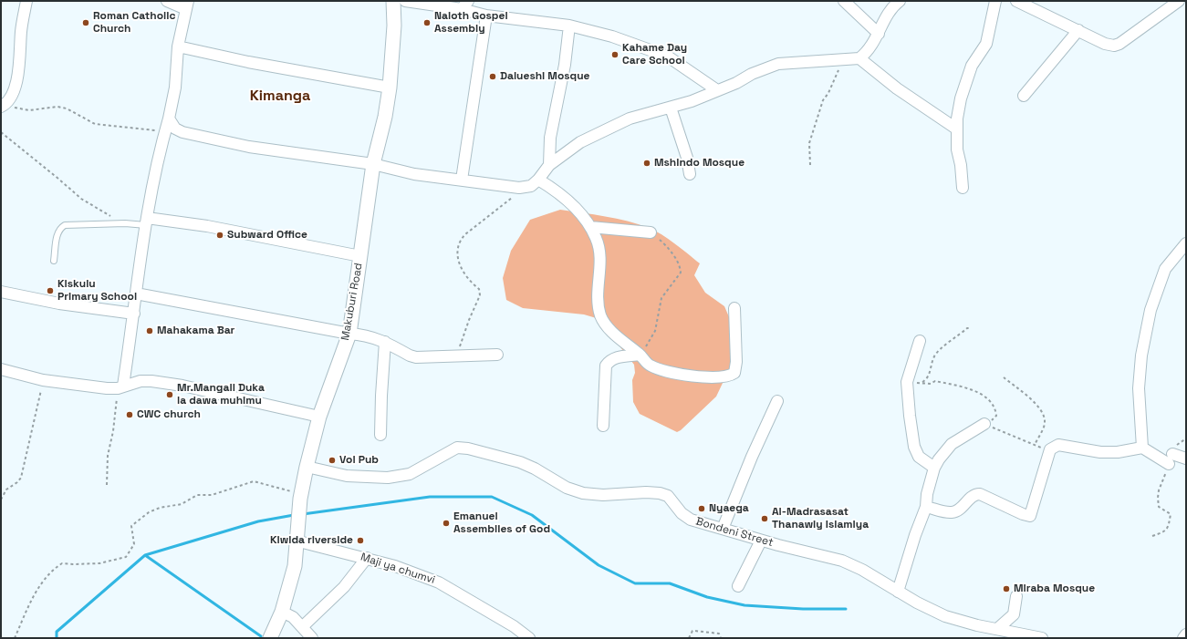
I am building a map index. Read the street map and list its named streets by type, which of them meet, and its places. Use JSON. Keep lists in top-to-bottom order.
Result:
{
  "streets": {
    "street": ["Makuburi Road", "Bondeni Street", "Maji ya chumvi"]
  },
  "crossings": [
    ["Makuburi Road", "Bondeni Street"],
    ["Makuburi Road", "Maji ya chumvi"]
  ],
  "districts": ["Kimanga"],
  "places": [
    "Roman Catholic Church",
    "Naioth Gospel Assembly",
    "Kahame Day Care School",
    "Dalueshi Mosque",
    "Mshindo Mosque",
    "Subward Office",
    "Kiskulu Primary School",
    "Mahakama Bar",
    "Mr.Mangali Duka la dawa muhimu",
    "CWC church",
    "Voi Pub",
    "Nyaega",
    "Al-Madrasasat Thanawiy Islamiya",
    "Emanuel Assemblies of God",
    "Kiwida riverside",
    "Miraba Mosque"
  ]
}
